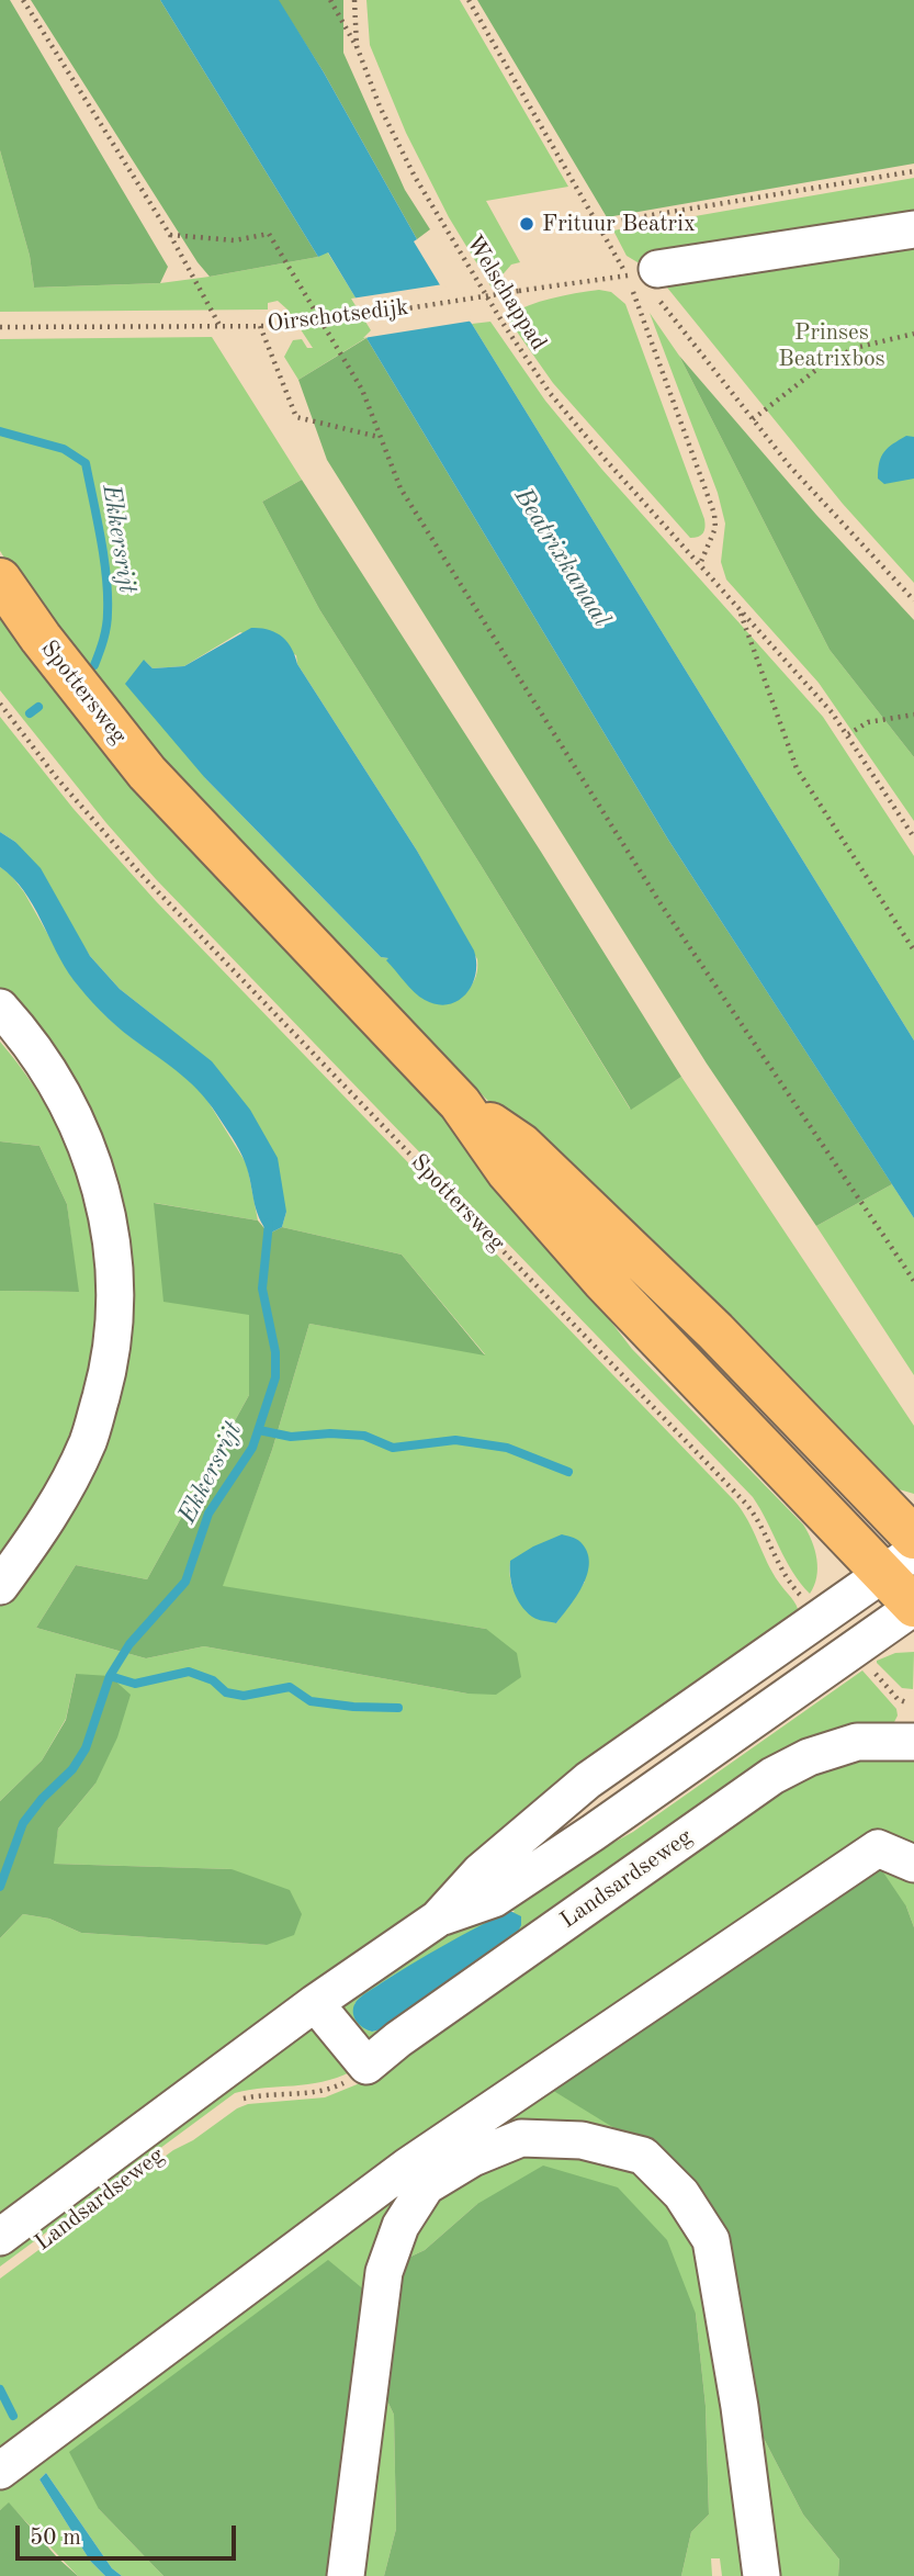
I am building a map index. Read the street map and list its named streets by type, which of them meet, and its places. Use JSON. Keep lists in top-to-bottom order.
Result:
{
  "streets": {
    "main road": ["Spottersweg"],
    "street": ["Landsardseweg"],
    "path": ["Welschappad", "Oirschotsedijk"]
  },
  "crossings": [
    ["Spottersweg", "Landsardseweg"]
  ],
  "water": ["Ekkersrijt", "Beatrixkanaal"],
  "parks": ["Prinses Beatrixbos"],
  "places": ["Frituur Beatrix"],
  "scale_bar": "50 m"
}
